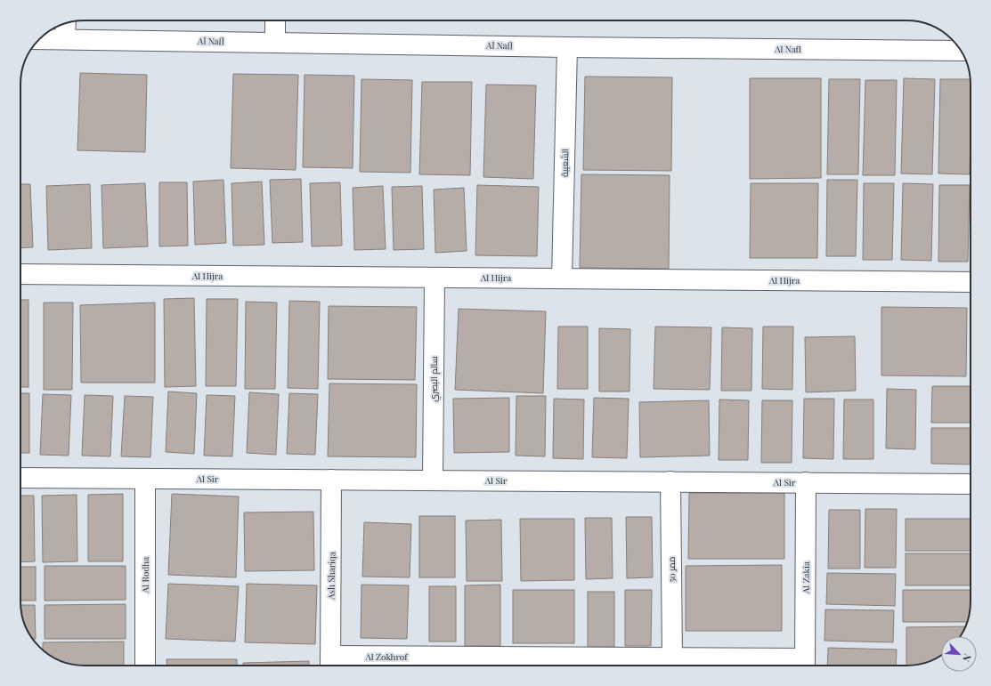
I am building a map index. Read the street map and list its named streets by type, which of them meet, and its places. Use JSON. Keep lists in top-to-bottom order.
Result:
{
  "streets": {
    "street": [
      "Al Nafl",
      "الشعيبة",
      "Al Hijra",
      "سالم البصري",
      "Al Sir",
      "ممر 50",
      "Al Rodha",
      "Ash Shariqa",
      "Al Zakia",
      "Al Zokhrof"
    ]
  },
  "crossings": [
    ["Al Nafl", "الشعيبة"],
    ["الشعيبة", "Al Hijra"],
    ["Al Hijra", "سالم البصري"],
    ["سالم البصري", "Al Sir"],
    ["Al Sir", "ممر 50"],
    ["Al Sir", "Al Rodha"],
    ["Al Sir", "Ash Shariqa"],
    ["Al Sir", "Al Zakia"],
    ["ممر 50", "Al Zokhrof"],
    ["Ash Shariqa", "Al Zokhrof"],
    ["Al Zakia", "Al Zokhrof"]
  ],
  "north": "bottom right"
}
